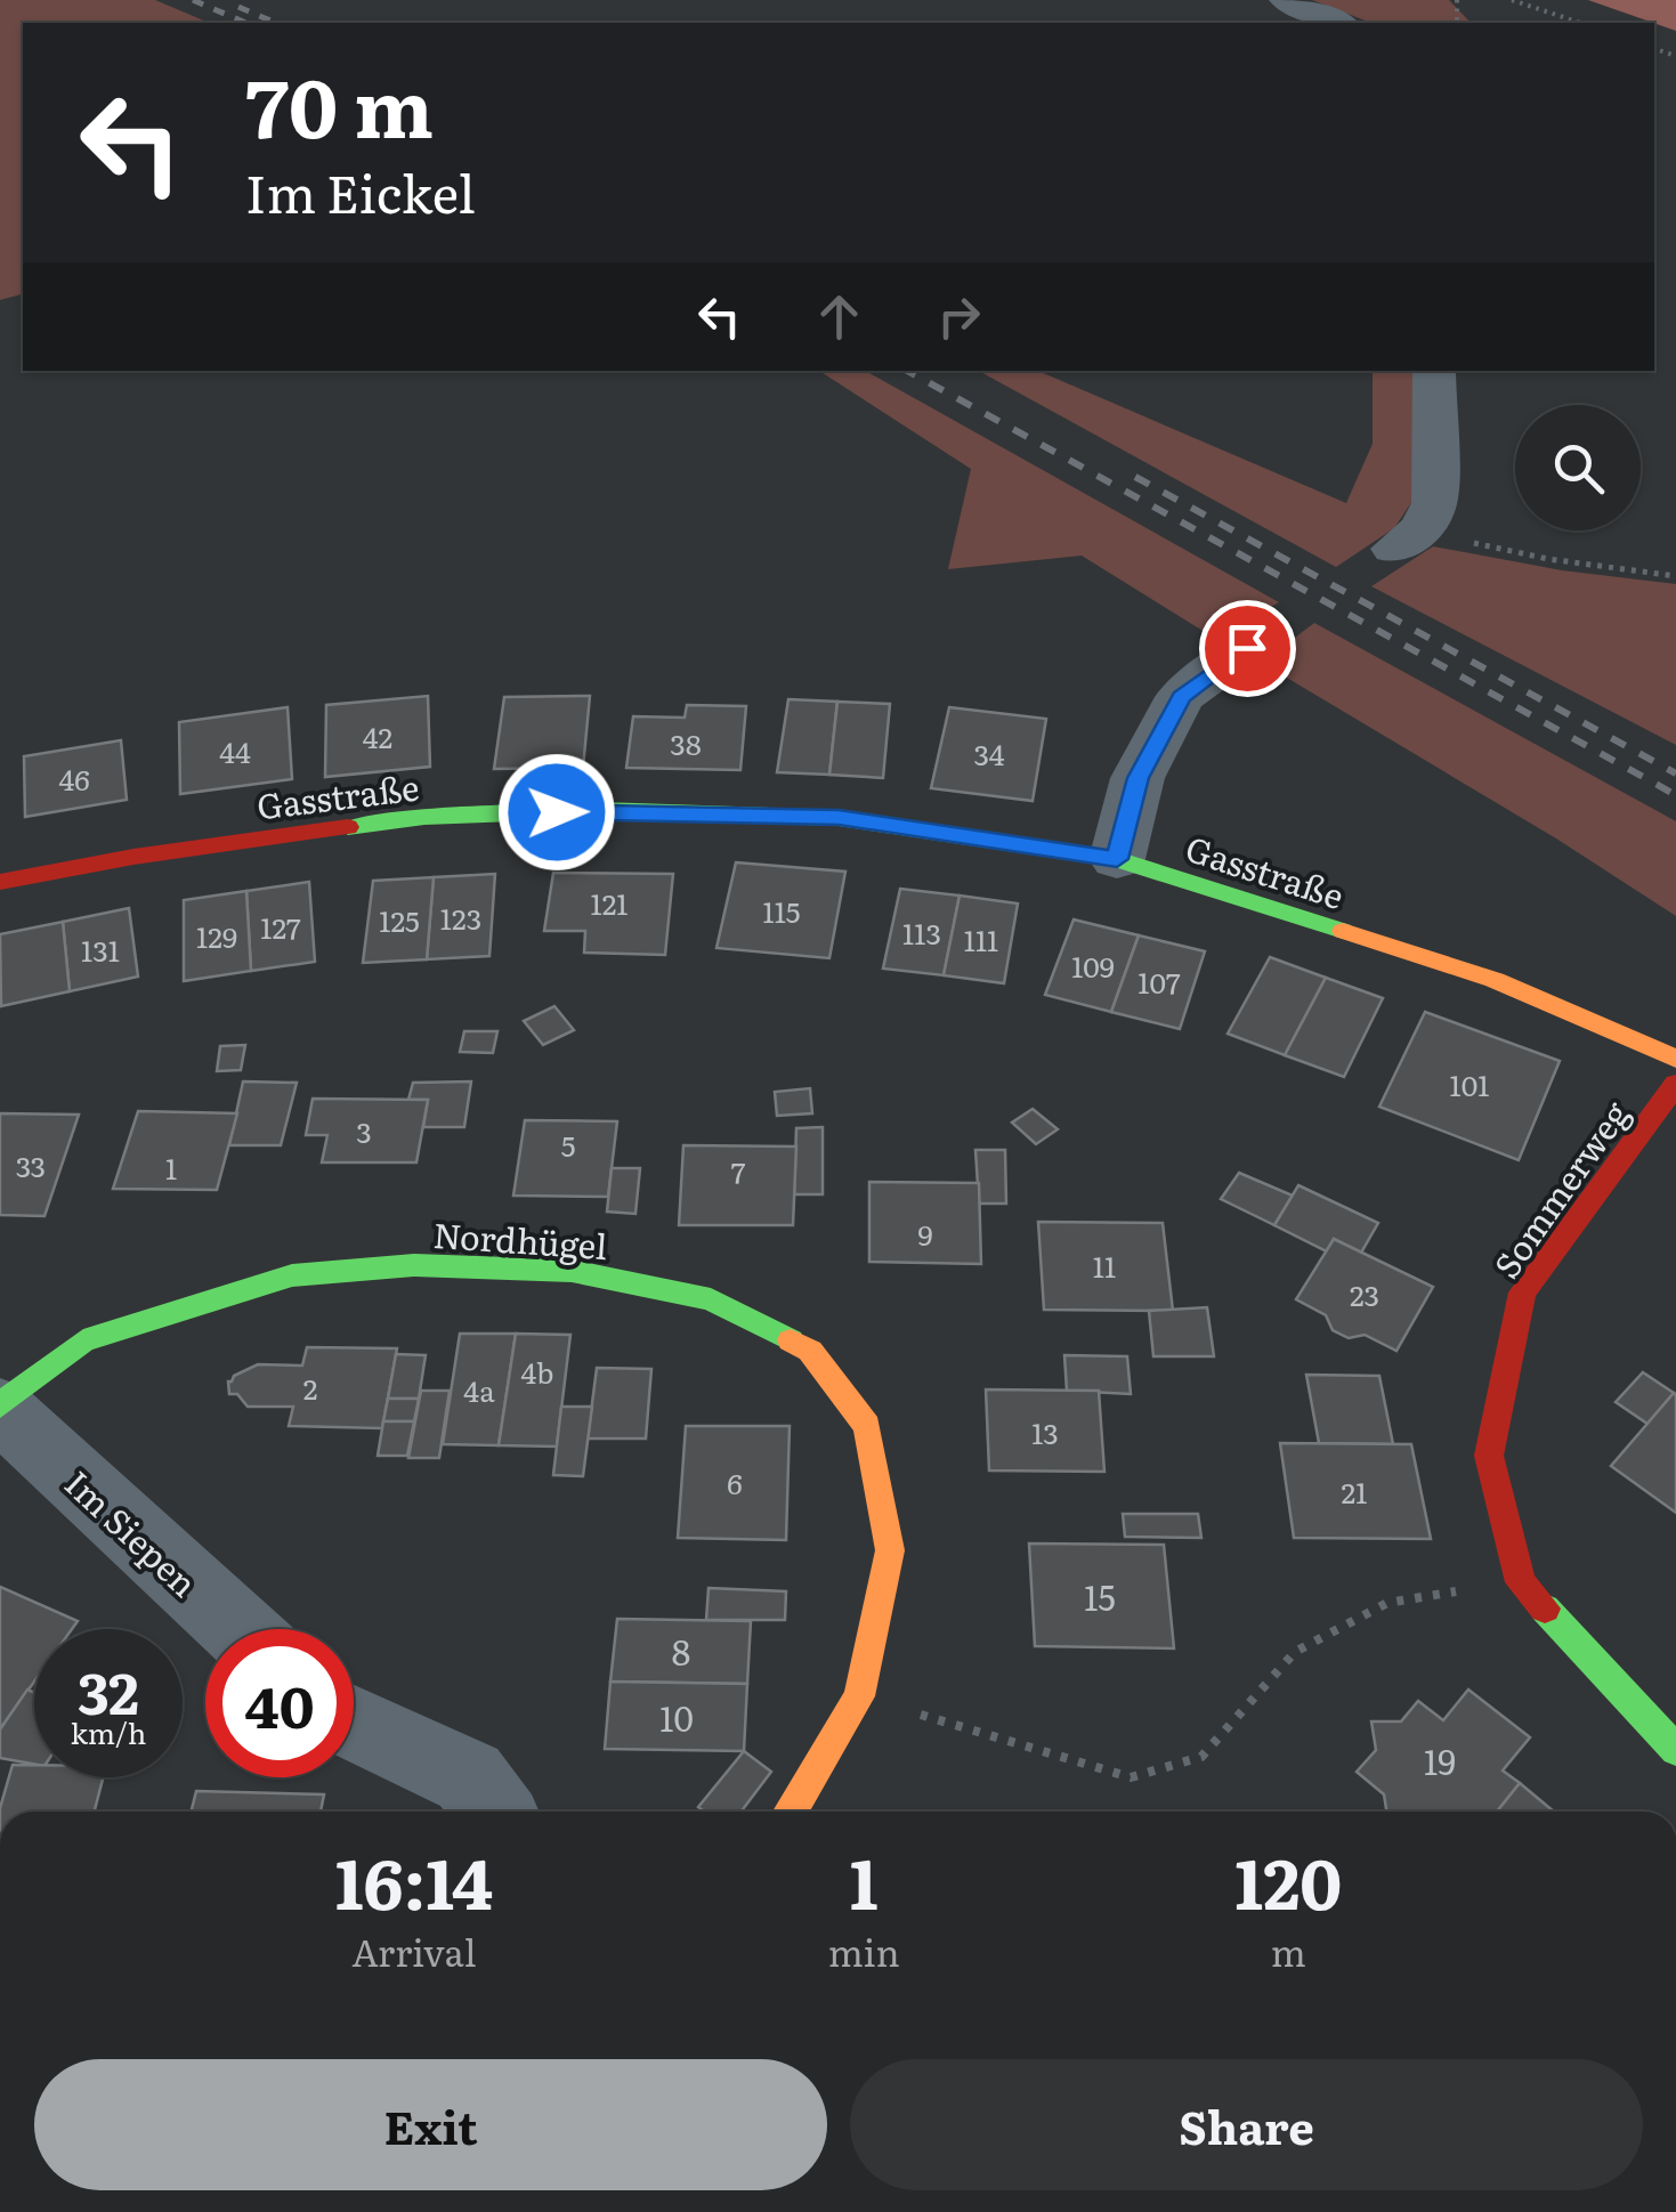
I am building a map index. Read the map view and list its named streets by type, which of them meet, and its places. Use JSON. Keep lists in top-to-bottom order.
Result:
{
  "streets": {
    "street": [
      "Gasstraße",
      "Sommerweg",
      "Nordhügel",
      "Im Siepen"
    ]
  },
  "crossings": [
    ["Nordhügel", "Im Siepen"]
  ],
  "house_numbers": [
    "42",
    "38",
    "44",
    "34",
    "46",
    "121",
    "115",
    "123",
    "125",
    "127",
    "113",
    "129",
    "111",
    "131",
    "109",
    "107",
    "101",
    "3",
    "5",
    "33",
    "1",
    "7",
    "9",
    "11",
    "23",
    "4b",
    "2",
    "4a",
    "13",
    "6",
    "21",
    "15",
    "8",
    "10",
    "19"
  ],
  "page": {
    "turn": ["70 m", "Im Eickel"],
    "speed": "32 km/h",
    "limit": "40",
    "eta": [
      "16:14",
      "Arrival",
      "1",
      "min",
      "120",
      "m"
    ],
    "buttons": ["Exit", "Share"]
  }
}
